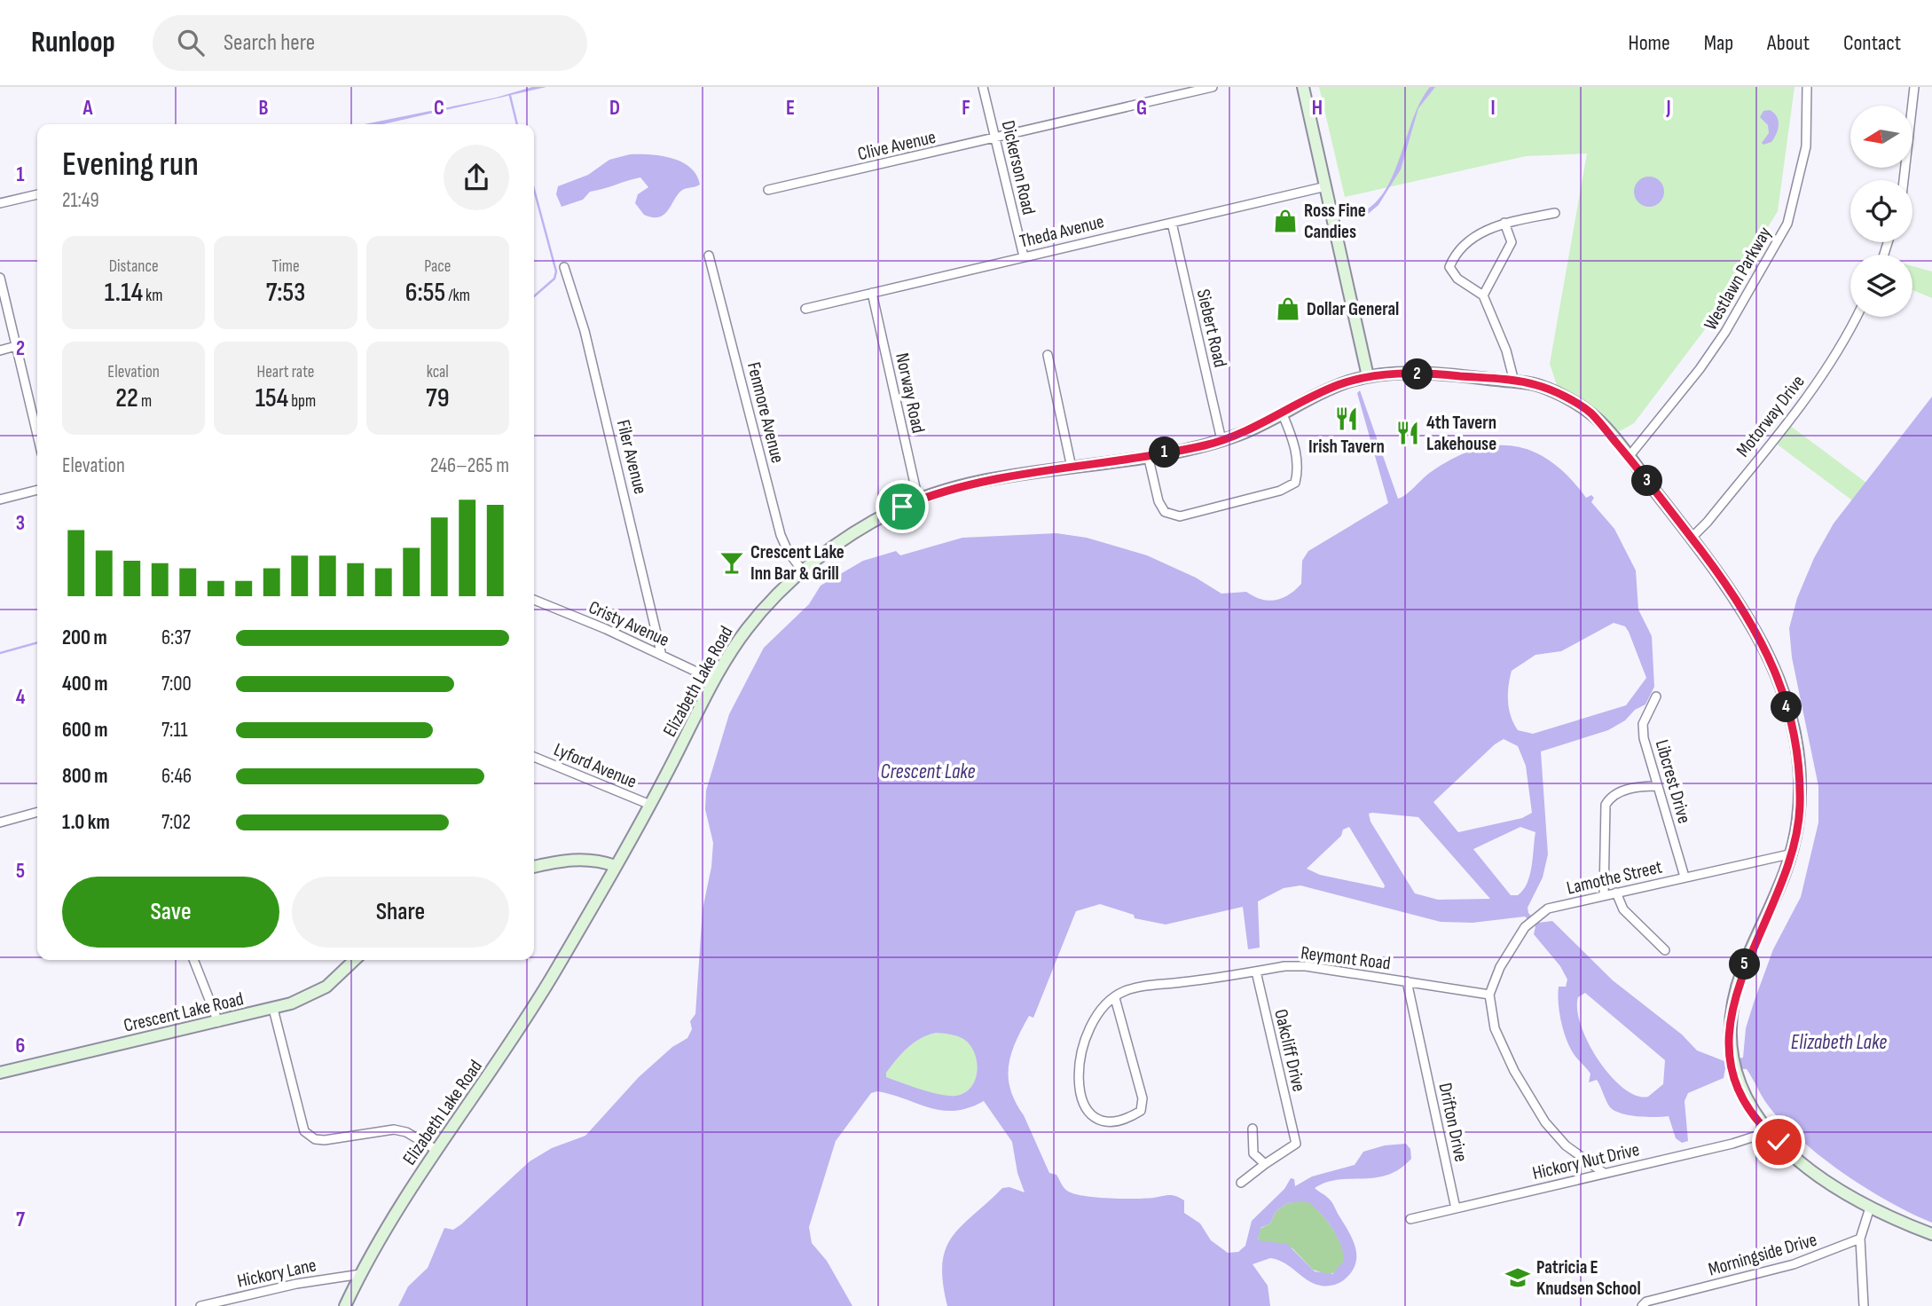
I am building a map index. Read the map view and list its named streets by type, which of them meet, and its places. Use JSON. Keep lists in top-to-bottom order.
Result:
{
  "streets": {
    "street": [
      "Clive Avenue",
      "Dickerson Road",
      "Theda Avenue",
      "Westlawn Parkway",
      "Siebert Road",
      "Norway Road",
      "Fenmore Avenue",
      "Motorway Drive",
      "Filer Avenue",
      "Cristy Avenue",
      "Elizabeth Lake Road",
      "Lyford Avenue",
      "Libcrest Drive",
      "Lamothe Street",
      "Reymont Road",
      "Crescent Lake Road",
      "Oakcliff Drive",
      "Drifton Drive",
      "Hickory Nut Drive",
      "Morningside Drive",
      "Hickory Lane"
    ]
  },
  "crossings": [
    ["Clive Avenue", "Dickerson Road"],
    ["Dickerson Road", "Theda Avenue"],
    ["Theda Avenue", "Siebert Road"],
    ["Theda Avenue", "Norway Road"],
    ["Westlawn Parkway", "Elizabeth Lake Road"],
    ["Siebert Road", "Elizabeth Lake Road"],
    ["Norway Road", "Elizabeth Lake Road"],
    ["Fenmore Avenue", "Elizabeth Lake Road"],
    ["Motorway Drive", "Elizabeth Lake Road"],
    ["Filer Avenue", "Cristy Avenue"],
    ["Cristy Avenue", "Elizabeth Lake Road"],
    ["Elizabeth Lake Road", "Lyford Avenue"],
    ["Elizabeth Lake Road", "Lamothe Street"],
    ["Elizabeth Lake Road", "Hickory Nut Drive"],
    ["Elizabeth Lake Road", "Hickory Lane"],
    ["Libcrest Drive", "Lamothe Street"],
    ["Lamothe Street", "Reymont Road"],
    ["Reymont Road", "Oakcliff Drive"],
    ["Reymont Road", "Drifton Drive"],
    ["Drifton Drive", "Hickory Nut Drive"]
  ],
  "water": ["Crescent Lake", "Elizabeth Lake"],
  "places": {
    "shop": ["Ross Fine Candies", "Dollar General"],
    "restaurant": ["Irish Tavern", "4th Tavern Lakehouse"],
    "bar": ["Crescent Lake Inn Bar & Grill"],
    "school or university": ["Patricia E Knudsen School"]
  },
  "north": "left",
  "page": {
    "header": "Runloop",
    "search": "Search here",
    "nav": [
      "Home",
      "Map",
      "About",
      "Contact"
    ],
    "heading": ["Evening run", "21:49"],
    "stats": [
      ["Distance", "1.14 km"],
      ["Time", "7:53"],
      ["Pace", "6:55 /km"],
      ["Elevation", "22 m"],
      ["Heart rate", "154 bpm"],
      ["kcal", "79"]
    ],
    "pins": [
      "2",
      "1",
      "3",
      "4",
      "5"
    ],
    "chart": ["Elevation", "246–265 m"],
    "list": [
      {
        "name": "200 m",
        "note": "6:37"
      },
      {
        "name": "400 m",
        "note": "7:00"
      },
      {
        "name": "600 m",
        "note": "7:11"
      },
      {
        "name": "800 m",
        "note": "6:46"
      },
      {
        "name": "1.0 km",
        "note": "7:02"
      }
    ],
    "buttons": ["Save", "Share"]
  },
  "grid": {
    "columns": [
      "A",
      "B",
      "C",
      "D",
      "E",
      "F",
      "G",
      "H",
      "I",
      "J"
    ],
    "rows": [
      "1",
      "2",
      "3",
      "4",
      "5",
      "6",
      "7"
    ]
  }
}
